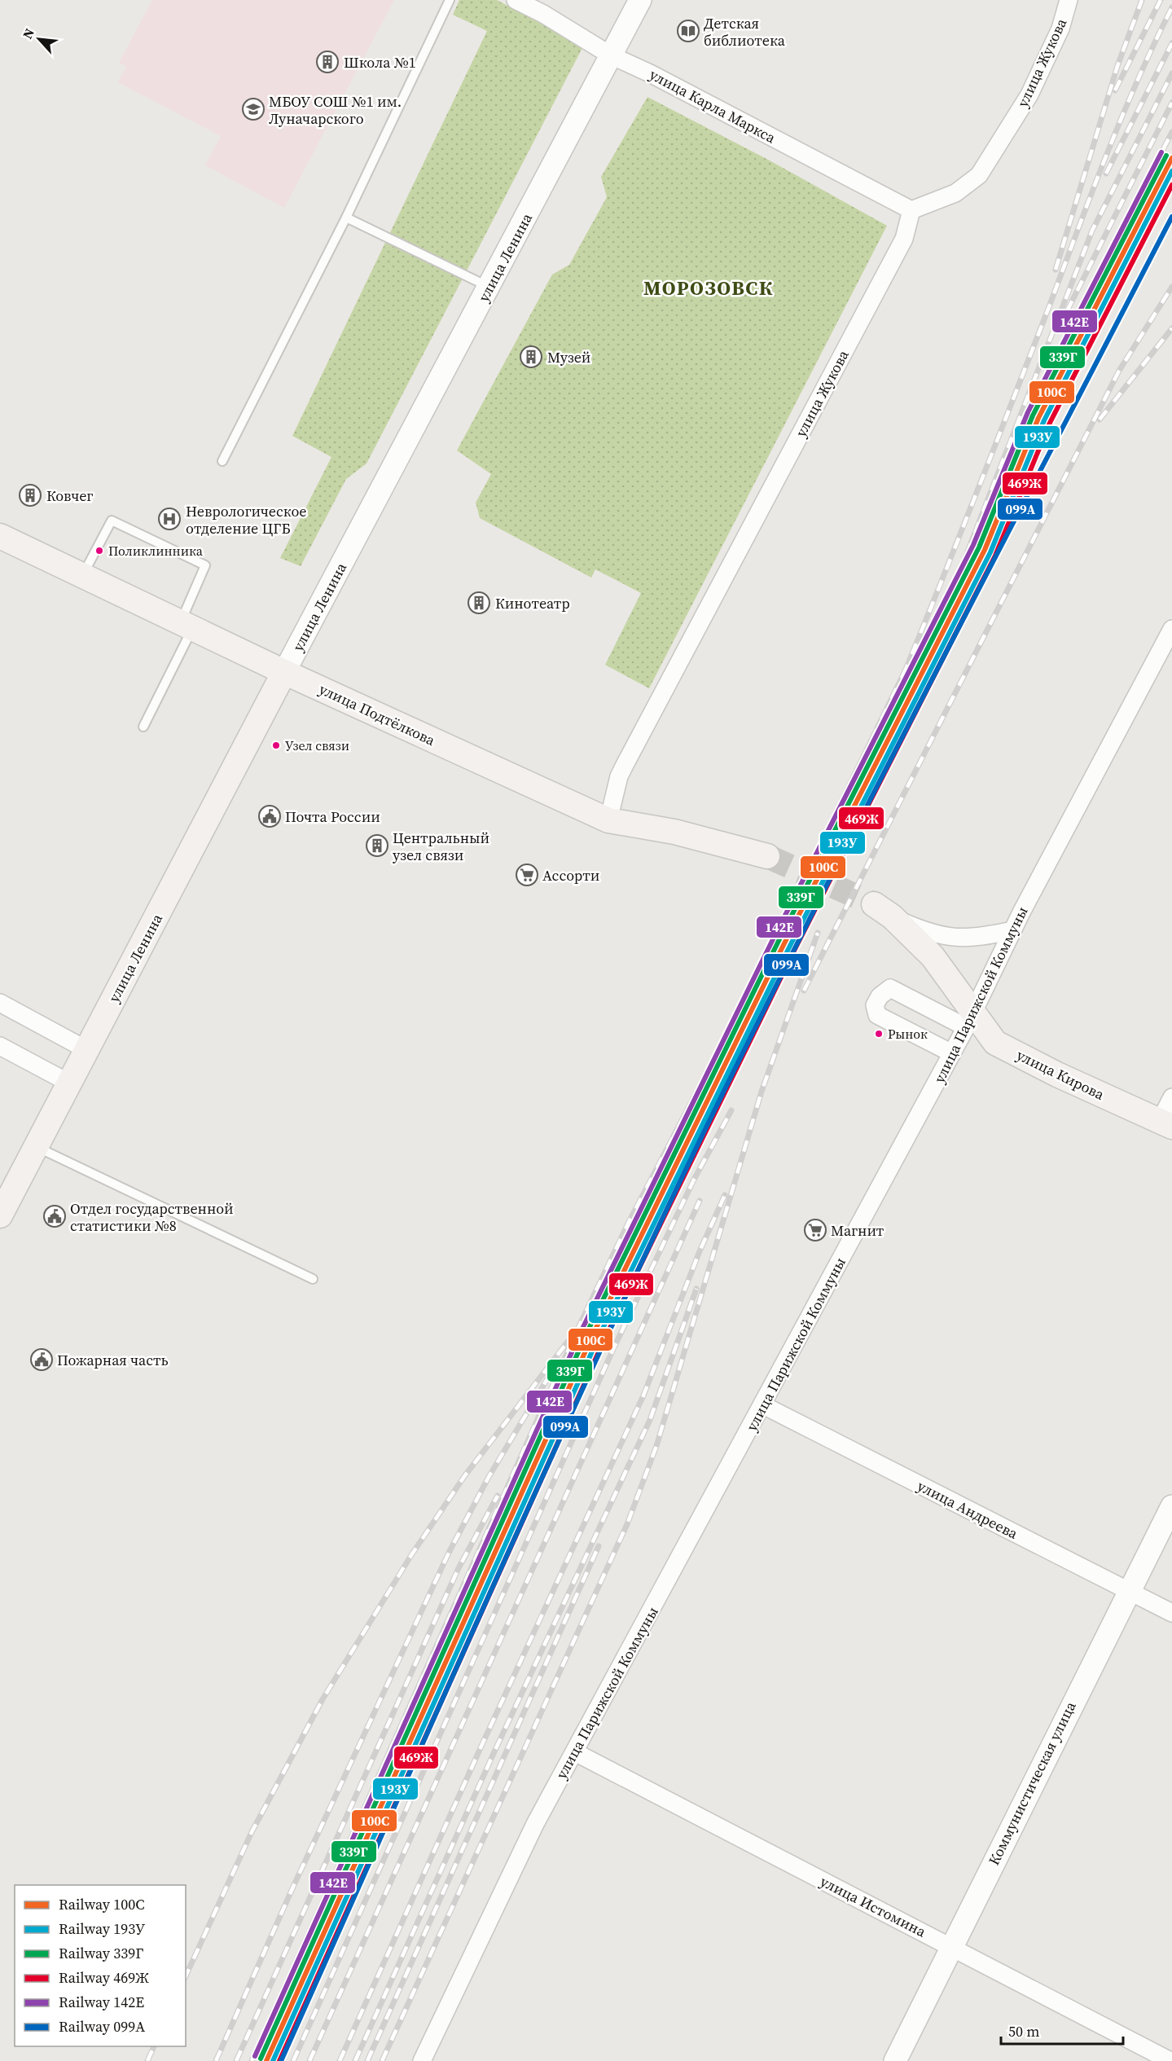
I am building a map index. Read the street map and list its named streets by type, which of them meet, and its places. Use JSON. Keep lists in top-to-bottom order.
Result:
{
  "streets": {
    "main road": ["улица Ленина", "улица Подтёлкова", "улица Кирова"],
    "street": [
      "улица Жукова",
      "улица Карла Маркса",
      "улица Парижской Коммуны",
      "улица Андреева",
      "Коммунистическая улица",
      "улица Истомина"
    ]
  },
  "crossings": [
    ["улица Жукова", "улица Карла Маркса"],
    ["улица Жукова", "улица Подтёлкова"],
    ["улица Карла Маркса", "улица Ленина"],
    ["улица Ленина", "улица Подтёлкова"],
    ["улица Парижской Коммуны", "улица Кирова"],
    ["улица Парижской Коммуны", "улица Андреева"],
    ["улица Парижской Коммуны", "улица Истомина"],
    ["улица Андреева", "Коммунистическая улица"],
    ["Коммунистическая улица", "улица Истомина"]
  ],
  "districts": ["МОРОЗОВСК"],
  "places": {
    "library": ["Детская библиотека"],
    "building": [
      "Школа №1",
      "Музей",
      "Ковчег",
      "Кинотеатр",
      "Центральный узел связи"
    ],
    "school or university": ["МБОУ СОШ №1 им. Луначарского"],
    "hospital": ["Неврологическое отделение ЦГБ"],
    "other": ["Поликлинника", "Узел связи", "Рынок"],
    "public building": ["Почта России", "Отдел государственной статистики №8", "Пожарная часть"],
    "supermarket": ["Ассорти", "Магнит"]
  },
  "lines": [
    "rail line 142Е",
    "rail line 339Г",
    "rail line 100C",
    "rail line 193У",
    "rail line 469Ж",
    "rail line 099А"
  ],
  "legend": [
    "Railway 100C",
    "Railway 193У",
    "Railway 339Г",
    "Railway 469Ж",
    "Railway 142Е",
    "Railway 099А"
  ],
  "scale_bar": "50 m",
  "north": "top left"
}
